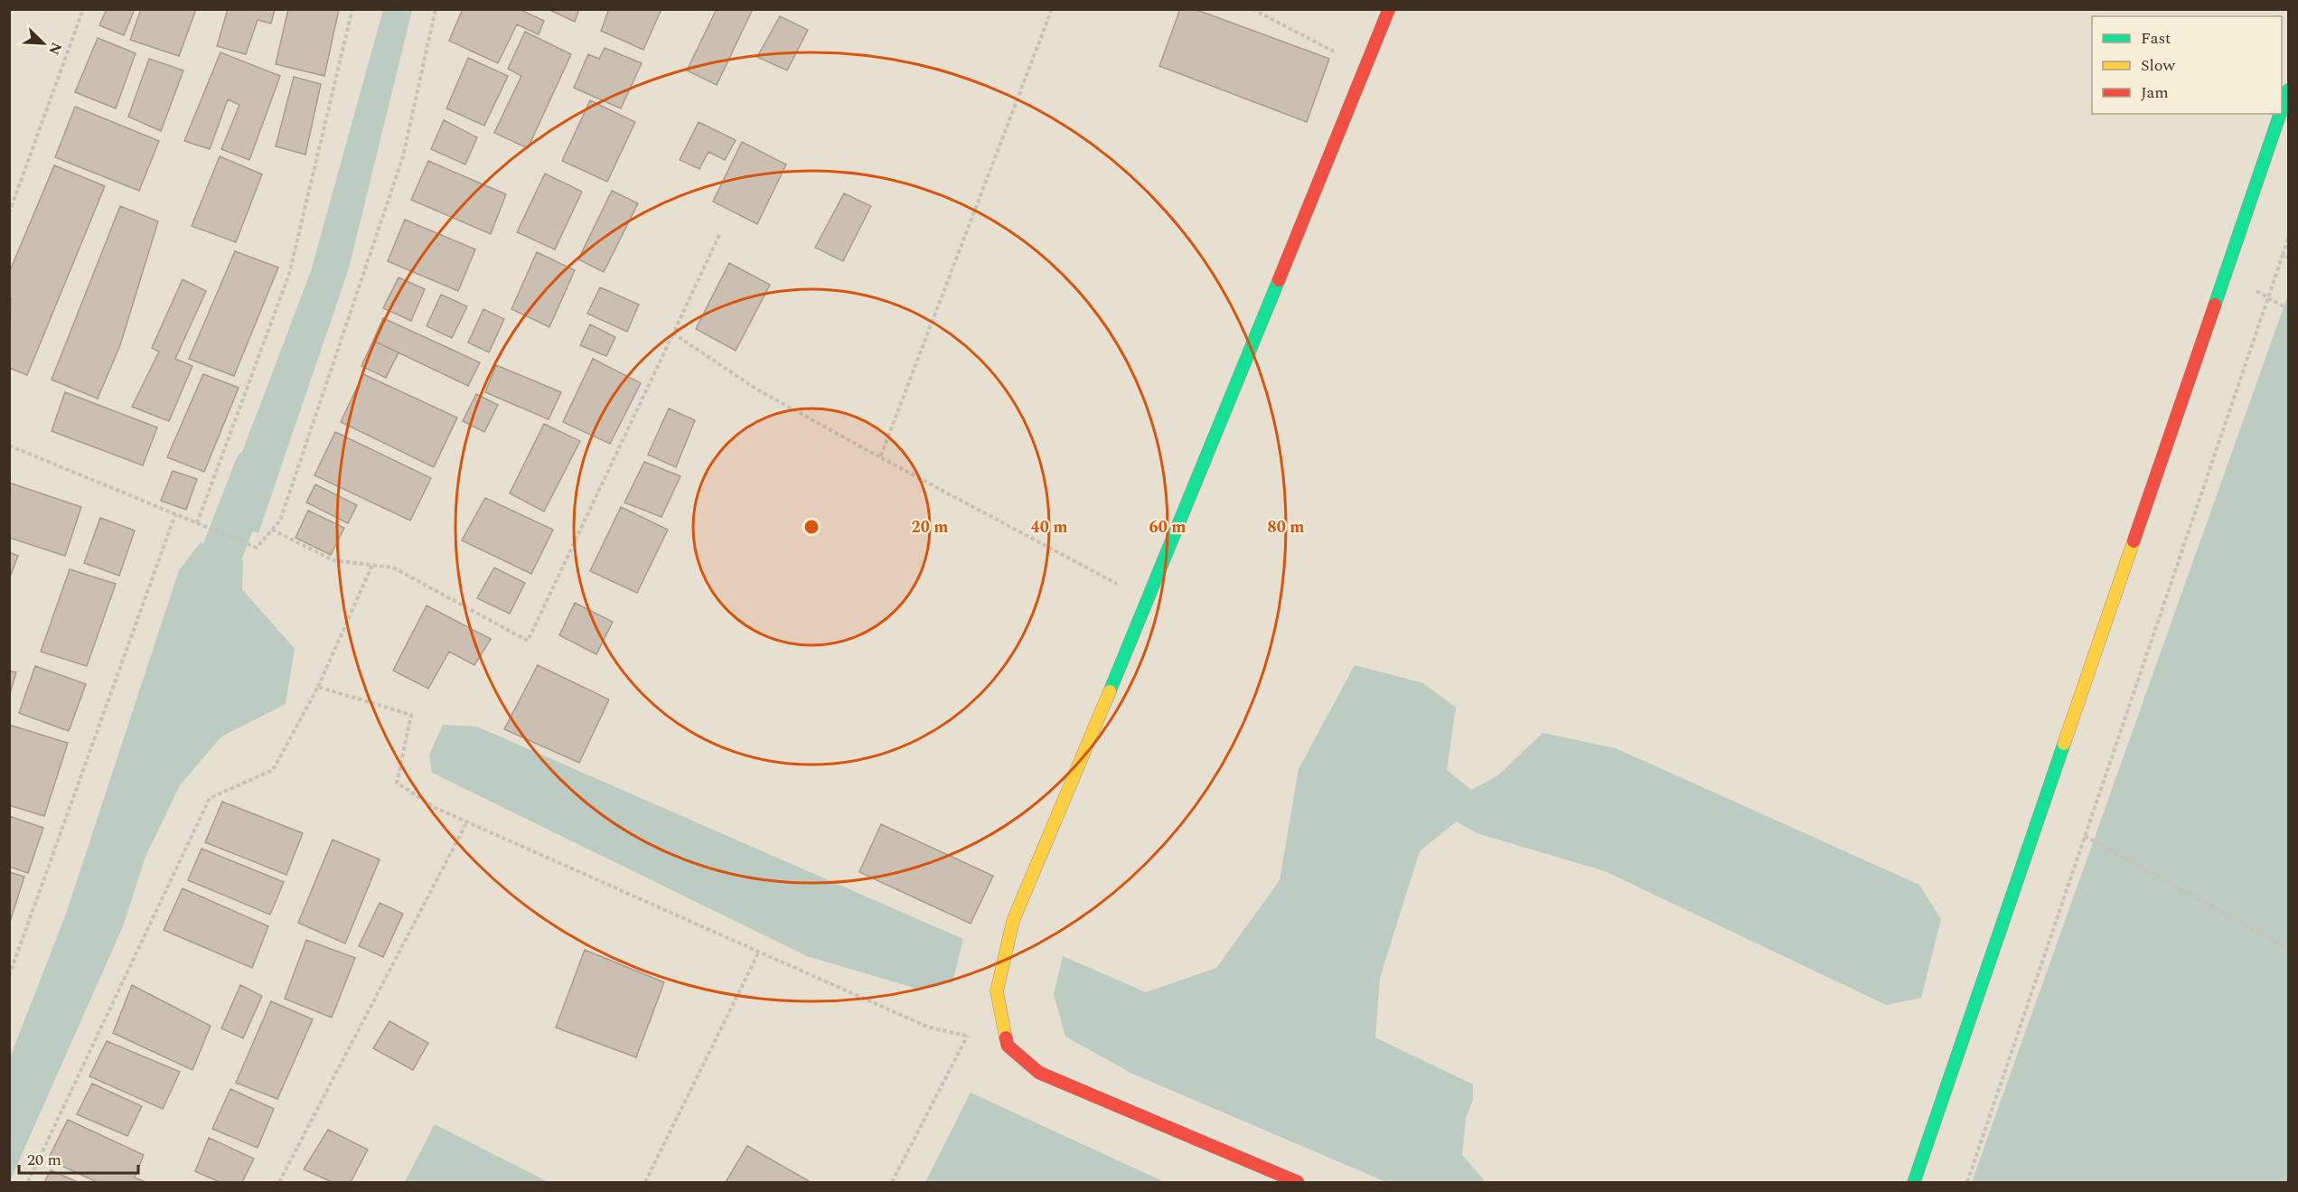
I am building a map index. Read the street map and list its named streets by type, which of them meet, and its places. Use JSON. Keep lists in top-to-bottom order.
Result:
{
  "legend": ["Fast", "Slow", "Jam"],
  "scale_bar": "20 m",
  "north": "bottom right",
  "rings": [
    "20 m",
    "40 m",
    "60 m",
    "80 m"
  ]
}
